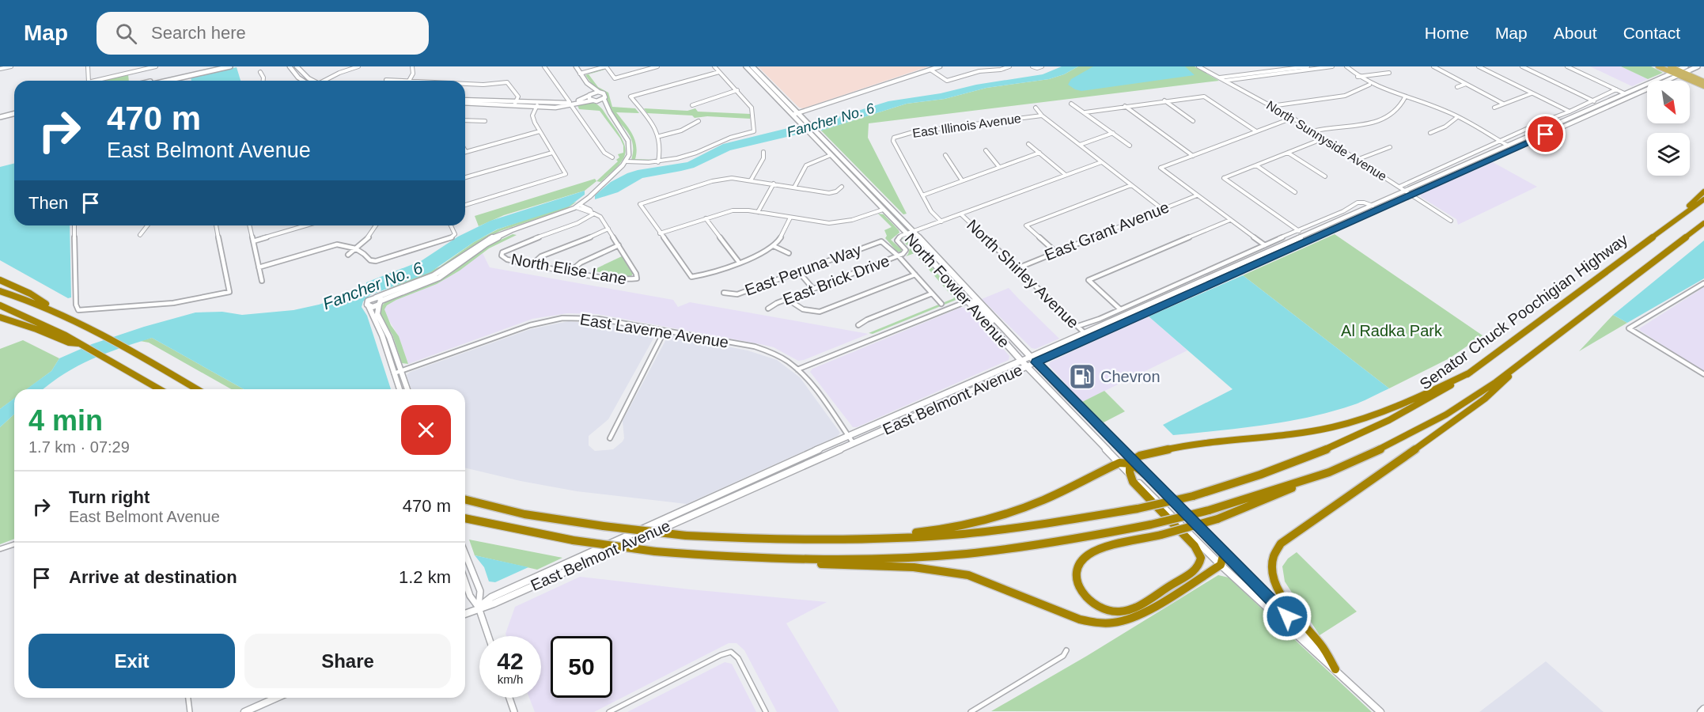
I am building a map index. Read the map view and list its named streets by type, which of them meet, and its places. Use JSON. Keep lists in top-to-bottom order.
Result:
{
  "streets": {
    "highway": ["Senator Chuck Poochigian Highway"],
    "main road": ["North Fowler Avenue", "East Belmont Avenue"],
    "street": [
      "East Illinois Avenue",
      "North Sunnyside Avenue",
      "East Grant Avenue",
      "North Elise Lane",
      "East Peruna Way",
      "North Shirley Avenue",
      "East Brick Drive",
      "East Laverne Avenue"
    ]
  },
  "crossings": [
    ["East Illinois Avenue", "North Shirley Avenue"],
    ["North Sunnyside Avenue", "East Belmont Avenue"],
    ["East Grant Avenue", "North Shirley Avenue"],
    ["East Peruna Way", "East Brick Drive"],
    ["North Shirley Avenue", "East Belmont Avenue"],
    ["East Brick Drive", "North Fowler Avenue"],
    ["North Fowler Avenue", "East Belmont Avenue"],
    ["East Laverne Avenue", "East Belmont Avenue"]
  ],
  "water": ["Fancher No. 6"],
  "parks": ["Al Radka Park"],
  "places": {
    "fuel station": ["Chevron"]
  },
  "north": "bottom right",
  "page": {
    "header": "Map",
    "search": "Search here",
    "nav": [
      "Home",
      "Map",
      "About",
      "Contact"
    ],
    "turn": ["470 m", "East Belmont Avenue"],
    "then": "Then",
    "heading": ["4 min", "1.7 km · 07:29"],
    "list": [
      {
        "name": "Turn right",
        "note": "East Belmont Avenue",
        "value": "470 m"
      },
      {
        "name": "Arrive at destination",
        "value": "1.2 km"
      }
    ],
    "buttons": ["Exit", "Share"],
    "speed": "42 km/h",
    "limit": "50"
  }
}
